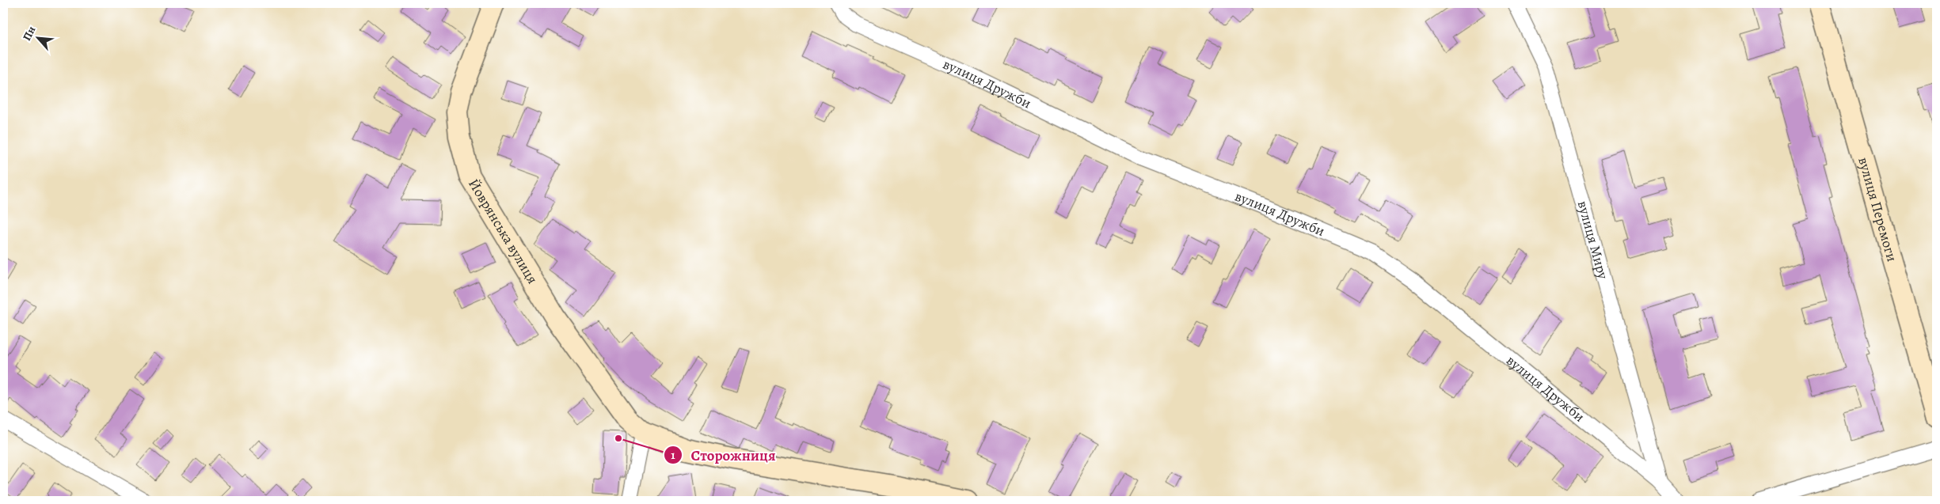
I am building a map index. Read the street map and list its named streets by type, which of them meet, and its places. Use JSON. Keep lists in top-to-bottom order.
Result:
{
  "streets": {
    "street": [
      "вулиця Дружби",
      "вулиця Перемоги",
      "Йоврянська вулиця",
      "вулиця Миру"
    ]
  },
  "crossings": [
    ["вулиця Дружби", "вулиця Миру"]
  ],
  "places": ["Сторожниця"],
  "north": "top left"
}
